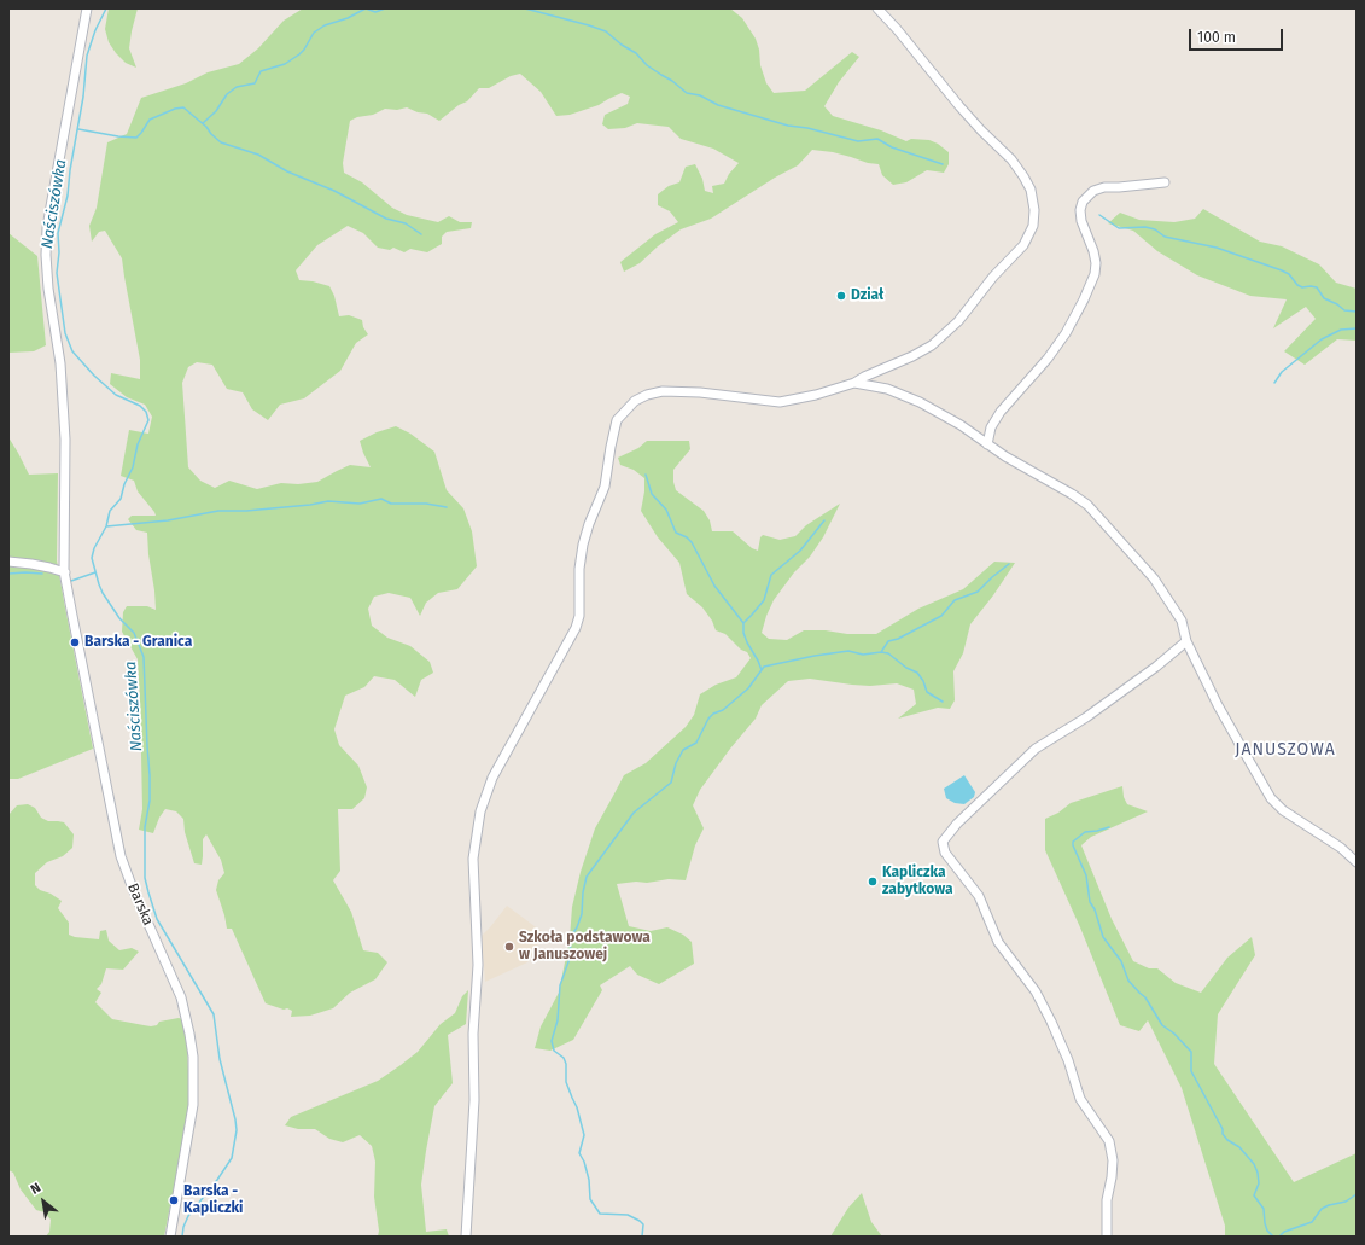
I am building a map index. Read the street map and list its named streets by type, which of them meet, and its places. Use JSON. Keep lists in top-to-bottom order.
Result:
{
  "streets": {
    "street": ["Barska"]
  },
  "districts": ["JANUSZOWA"],
  "water": ["Naściszówka"],
  "places": [
    "Dział",
    "Barska - Granica",
    "Kapliczka zabytkowa",
    "Szkoła podstawowa w Januszowej",
    "Barska - Kapliczki"
  ],
  "scale_bar": "100 m",
  "north": "top left"
}
